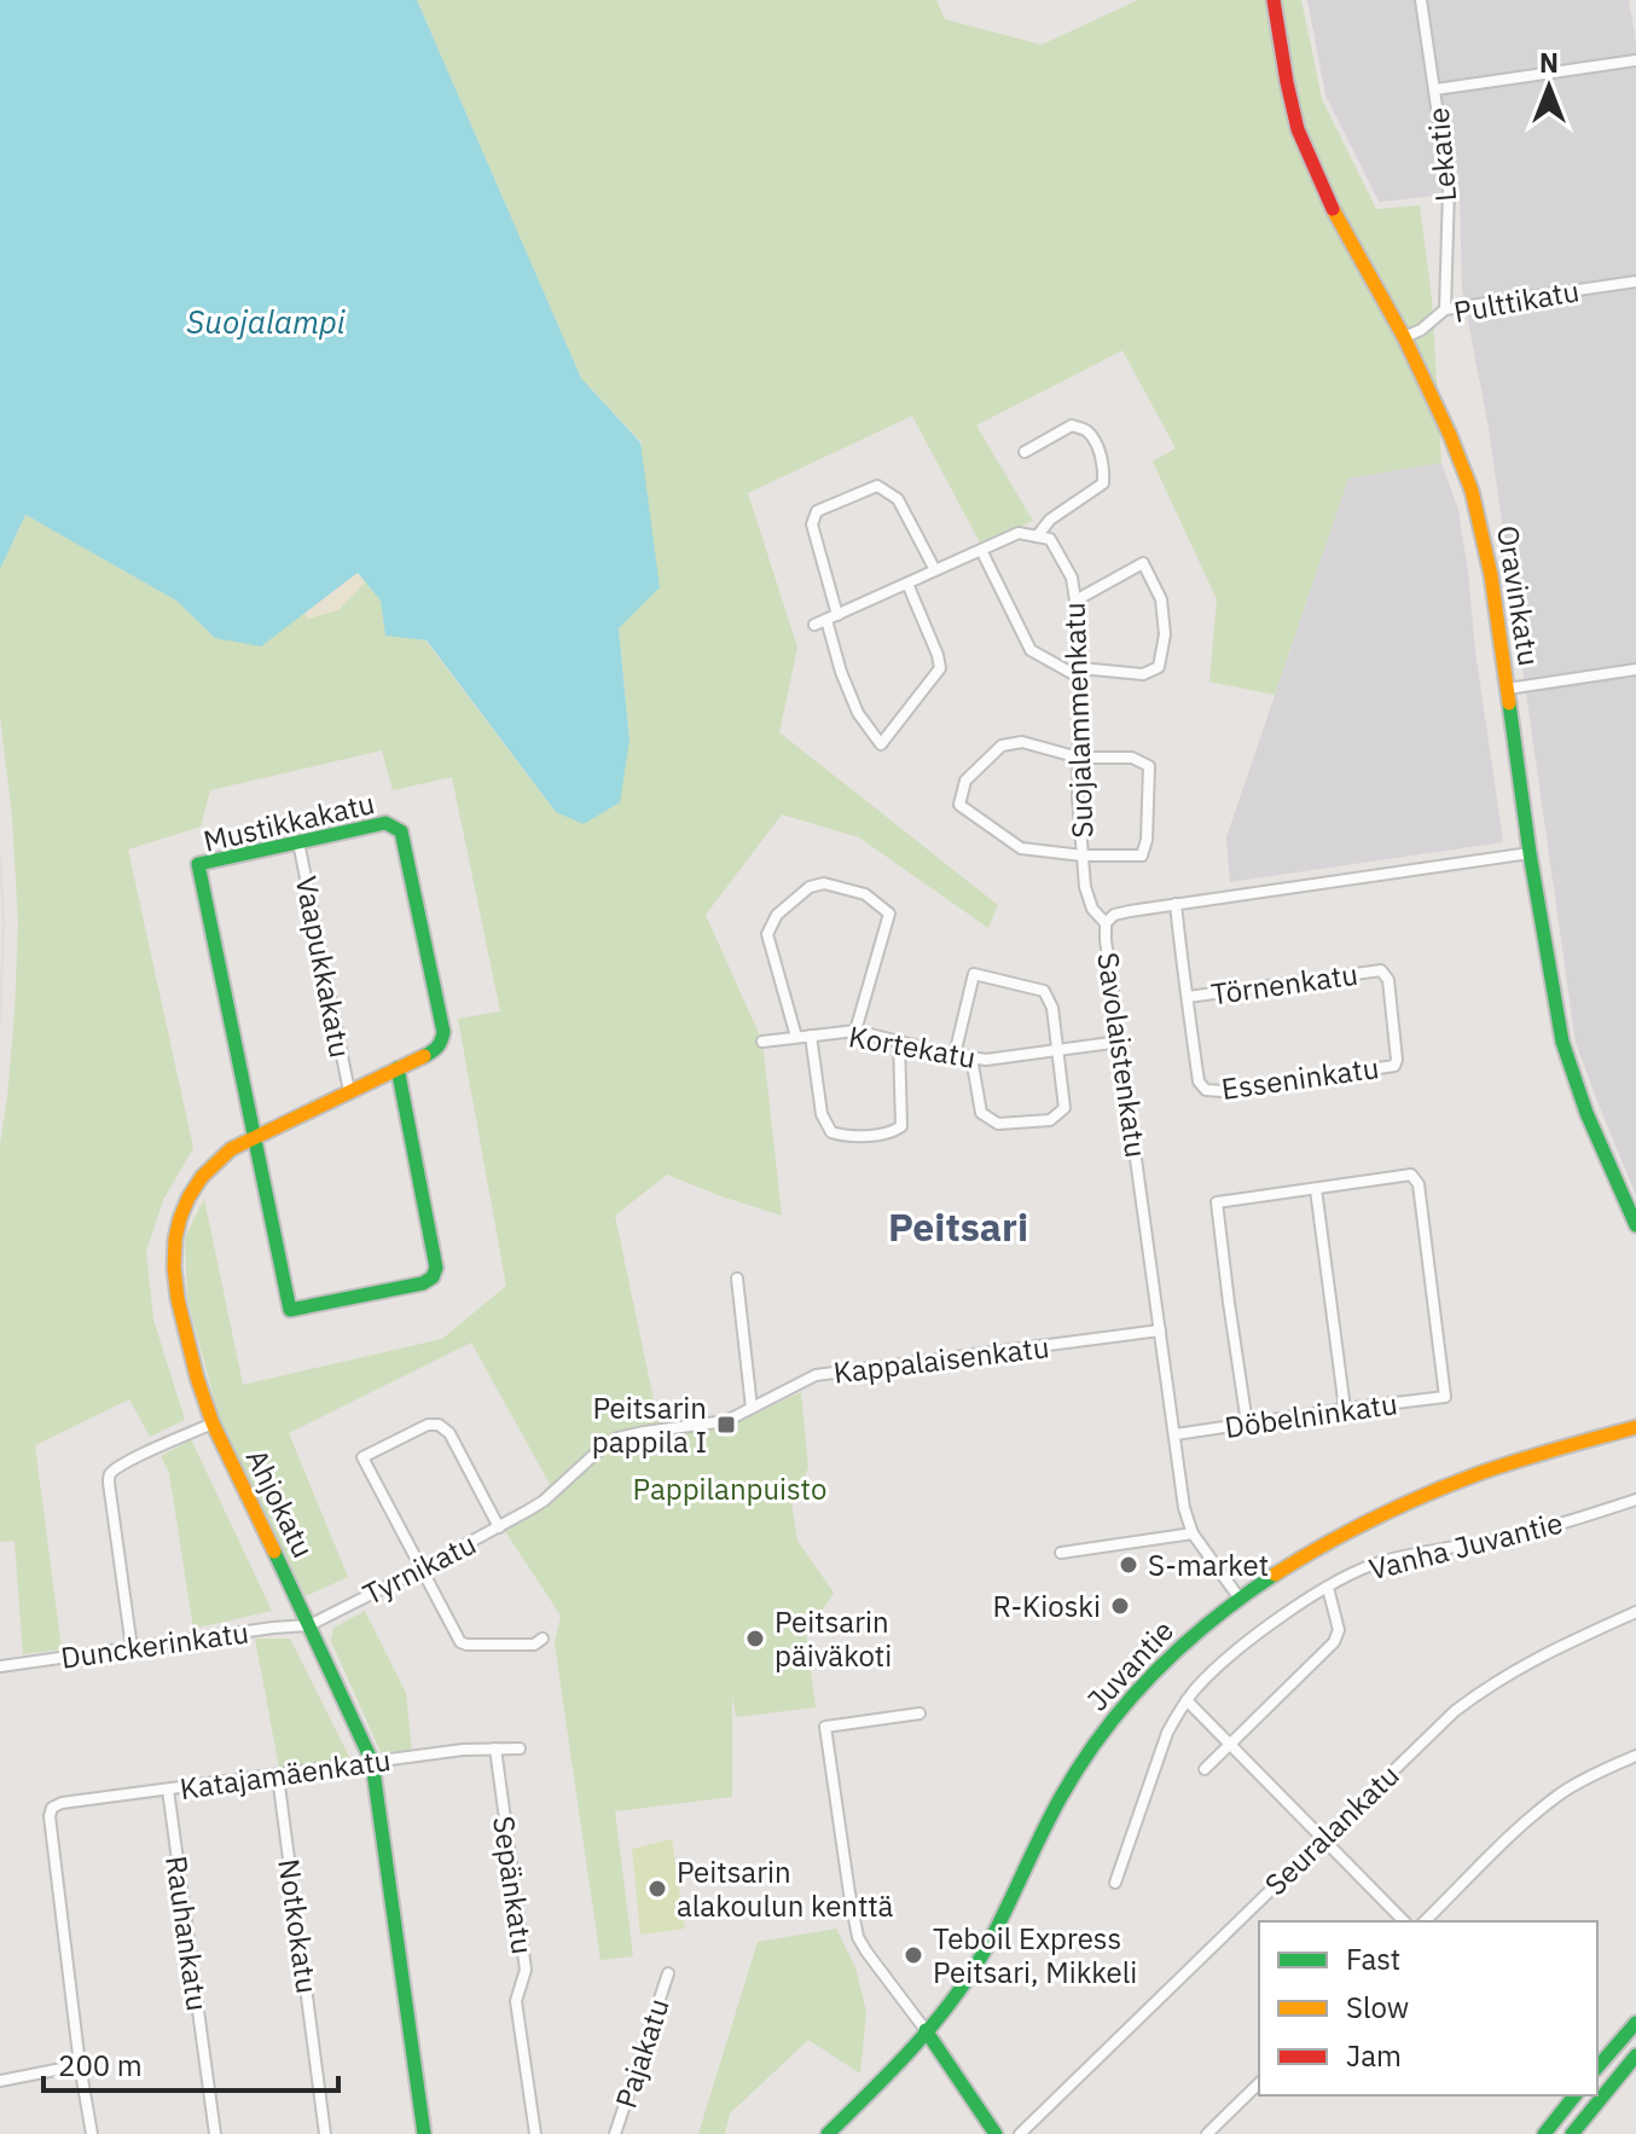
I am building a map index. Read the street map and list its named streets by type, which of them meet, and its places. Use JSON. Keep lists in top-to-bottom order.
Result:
{
  "streets": {
    "main road": [
      "Oravinkatu",
      "Mustikkakatu",
      "Ahjokatu",
      "Juvantie"
    ],
    "street": [
      "Lekatie",
      "Pulttikatu",
      "Suojalammenkatu",
      "Vaapukkakatu",
      "Törnenkatu",
      "Kortekatu",
      "Savolaistenkatu",
      "Esseninkatu",
      "Kappalaisenkatu",
      "Döbelninkatu",
      "Vanha Juvantie",
      "Tyrnikatu",
      "Dunckerinkatu",
      "Katajamäenkatu",
      "Seuralankatu",
      "Sepänkatu",
      "Notkokatu",
      "Rauhankatu",
      "Pajakatu"
    ]
  },
  "crossings": [
    ["Lekatie", "Pulttikatu"],
    ["Pulttikatu", "Oravinkatu"],
    ["Oravinkatu", "Savolaistenkatu"],
    ["Suojalammenkatu", "Savolaistenkatu"],
    ["Mustikkakatu", "Vaapukkakatu"],
    ["Mustikkakatu", "Ahjokatu"],
    ["Vaapukkakatu", "Ahjokatu"],
    ["Törnenkatu", "Esseninkatu"],
    ["Kortekatu", "Savolaistenkatu"],
    ["Savolaistenkatu", "Kappalaisenkatu"],
    ["Savolaistenkatu", "Döbelninkatu"],
    ["Savolaistenkatu", "Juvantie"],
    ["Kappalaisenkatu", "Tyrnikatu"],
    ["Ahjokatu", "Tyrnikatu"],
    ["Ahjokatu", "Dunckerinkatu"],
    ["Ahjokatu", "Katajamäenkatu"],
    ["Tyrnikatu", "Dunckerinkatu"],
    ["Katajamäenkatu", "Sepänkatu"],
    ["Katajamäenkatu", "Notkokatu"],
    ["Katajamäenkatu", "Rauhankatu"]
  ],
  "districts": ["Peitsari"],
  "water": ["Suojalampi"],
  "parks": ["Pappilanpuisto"],
  "places": {
    "transit": ["Peitsarin pappila I"],
    "other": [
      "S-market",
      "R-Kioski",
      "Peitsarin päiväkoti",
      "Peitsarin alakoulun kenttä",
      "Teboil Express Peitsari, Mikkeli"
    ]
  },
  "legend": ["Fast", "Slow", "Jam"],
  "scale_bar": "200 m",
  "north": "top"
}
